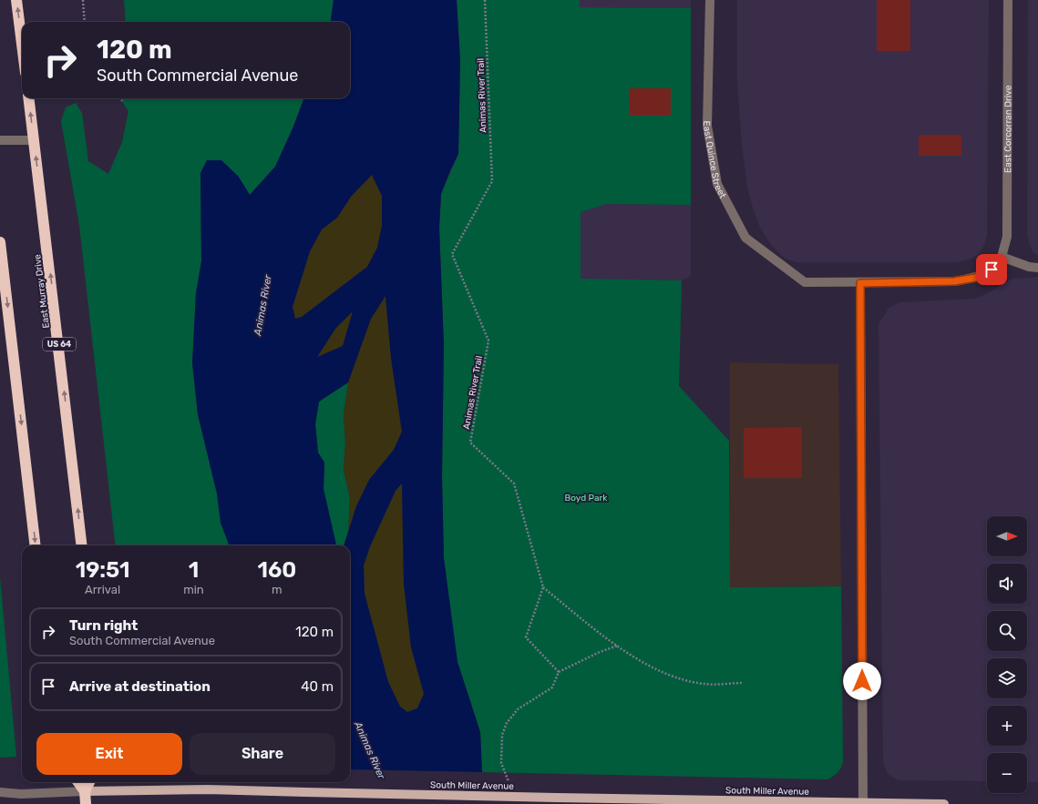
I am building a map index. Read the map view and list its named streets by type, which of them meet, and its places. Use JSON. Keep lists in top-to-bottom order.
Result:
{
  "streets": {
    "highway": ["East Murray Drive", "US 64"],
    "main road": ["South Miller Avenue"],
    "street": ["East Corcorran Drive", "East Quince Street"],
    "path": ["Animas River Trail"]
  },
  "crossings": [
    ["East Murray Drive", "US 64"]
  ],
  "water": ["Animas River"],
  "parks": ["Boyd Park"],
  "north": "right",
  "page": {
    "turn": ["120 m", "South Commercial Avenue"],
    "map_buttons": ["+", "−"],
    "eta": [
      "19:51",
      "Arrival",
      "1",
      "min",
      "160",
      "m"
    ],
    "list": [
      {
        "name": "Turn right",
        "note": "South Commercial Avenue",
        "value": "120 m"
      },
      {
        "name": "Arrive at destination",
        "value": "40 m"
      }
    ],
    "buttons": ["Exit", "Share"]
  }
}
